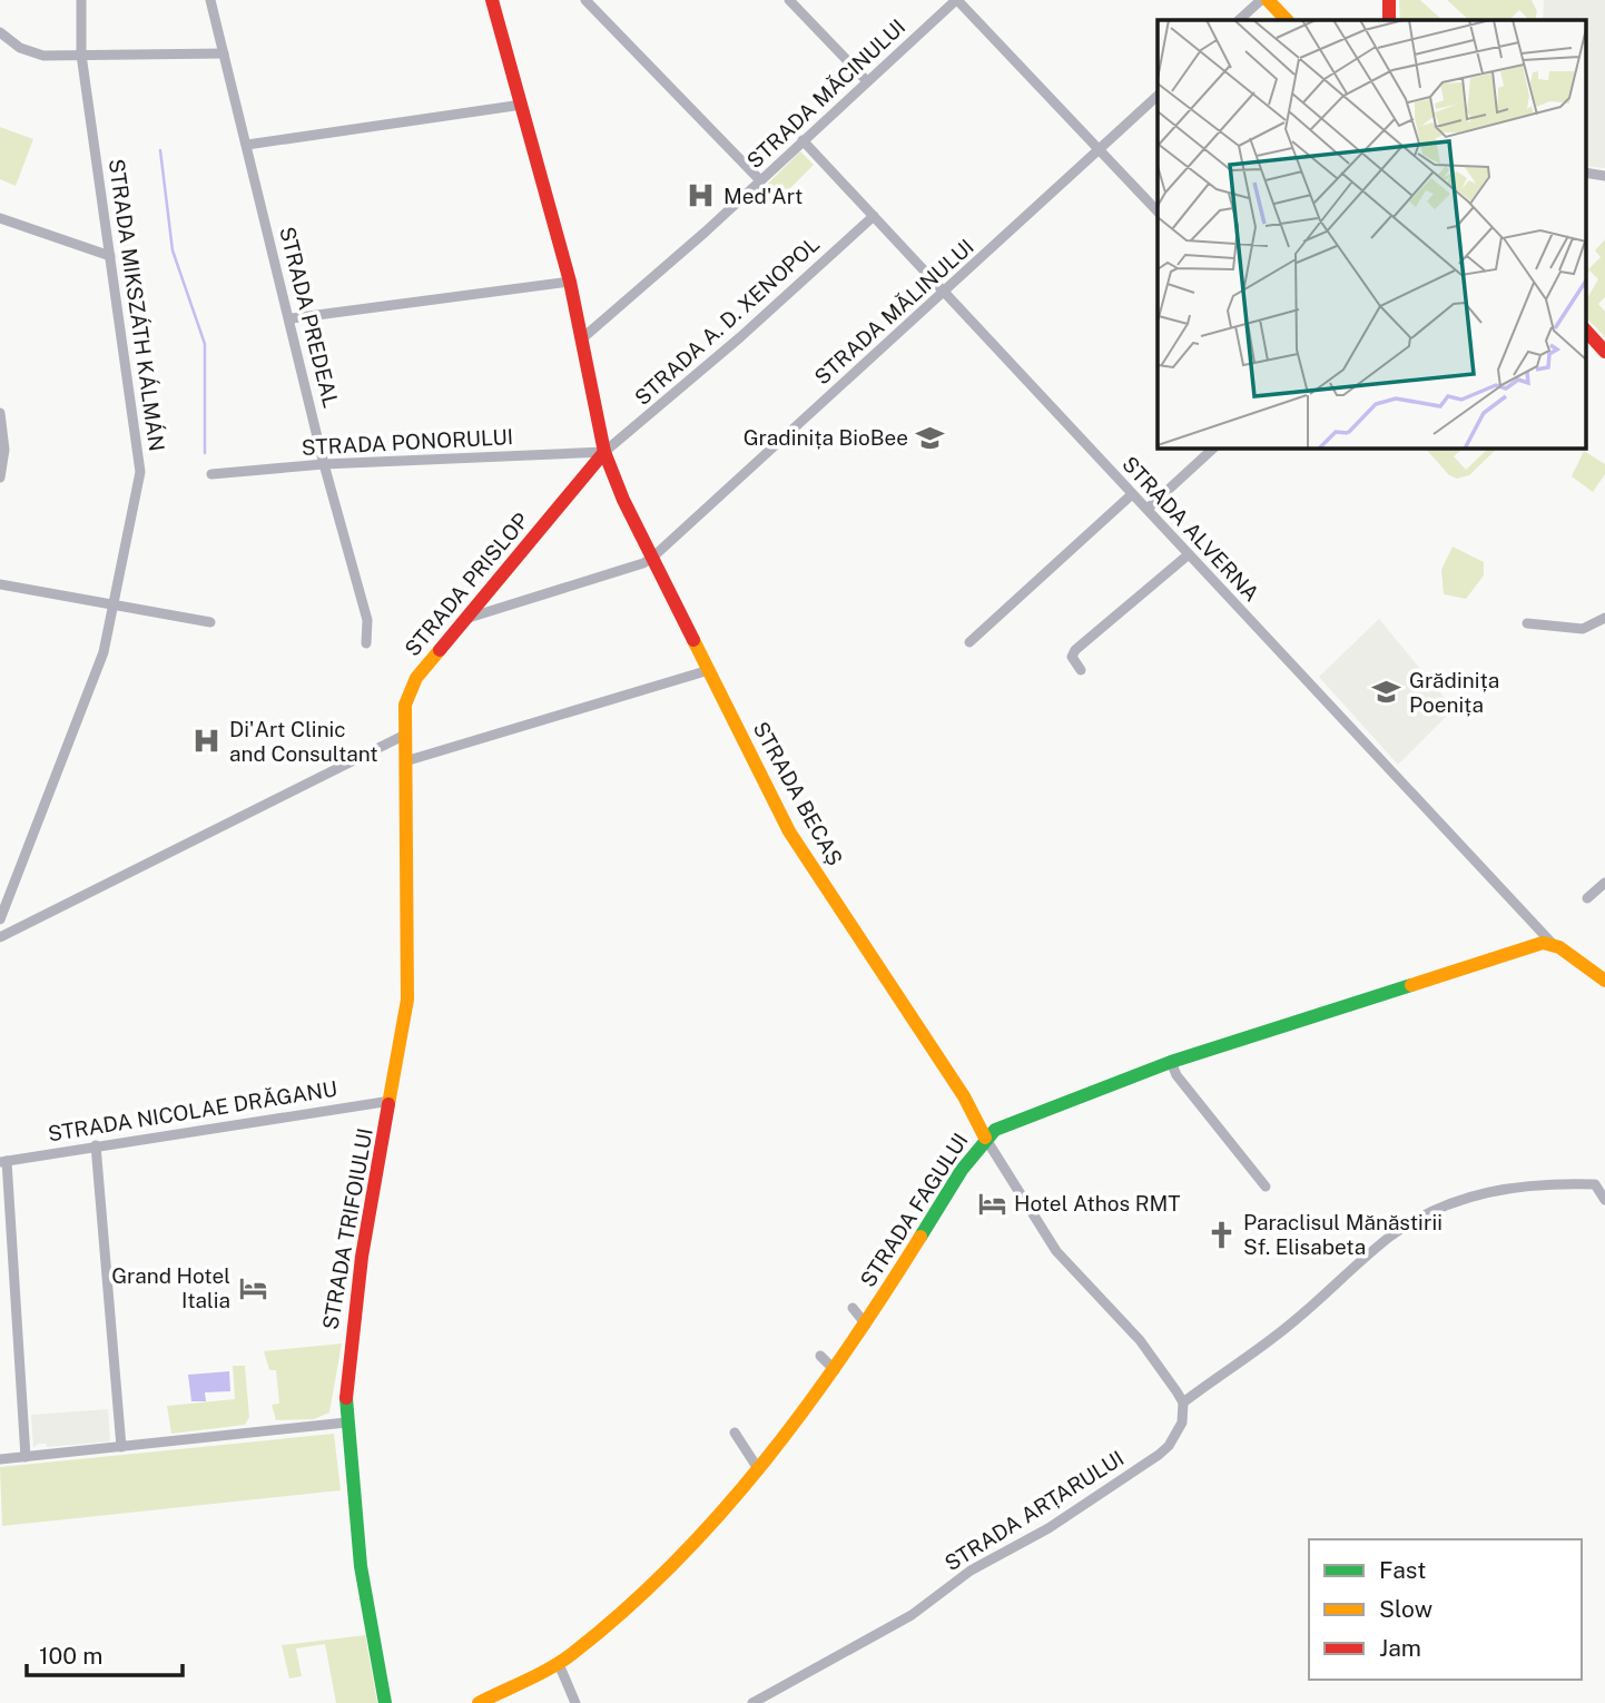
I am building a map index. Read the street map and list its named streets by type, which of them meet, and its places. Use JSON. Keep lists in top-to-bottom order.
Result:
{
  "streets": {
    "main road": [
      "STRADA PRISLOP",
      "STRADA BECAȘ",
      "STRADA FAGULUI",
      "STRADA TRIFOIULUI"
    ],
    "street": [
      "STRADA MĂCINULUI",
      "STRADA MIKSZÁTH KÁLMÁN",
      "STRADA MĂLINULUI",
      "STRADA PREDEAL",
      "STRADA A. D. XENOPOL",
      "STRADA PONORULUI",
      "STRADA ALVERNA",
      "STRADA NICOLAE DRĂGANU",
      "STRADA ARȚARULUI"
    ]
  },
  "crossings": [
    ["STRADA MĂCINULUI", "STRADA ALVERNA"],
    ["STRADA MĂCINULUI", "STRADA BECAȘ"],
    ["STRADA MĂLINULUI", "STRADA ALVERNA"],
    ["STRADA MĂLINULUI", "STRADA PRISLOP"],
    ["STRADA MĂLINULUI", "STRADA BECAȘ"],
    ["STRADA PREDEAL", "STRADA PONORULUI"],
    ["STRADA A. D. XENOPOL", "STRADA PONORULUI"],
    ["STRADA A. D. XENOPOL", "STRADA ALVERNA"],
    ["STRADA A. D. XENOPOL", "STRADA PRISLOP"],
    ["STRADA A. D. XENOPOL", "STRADA BECAȘ"],
    ["STRADA PONORULUI", "STRADA PRISLOP"],
    ["STRADA PONORULUI", "STRADA BECAȘ"],
    ["STRADA ALVERNA", "STRADA FAGULUI"],
    ["STRADA PRISLOP", "STRADA BECAȘ"],
    ["STRADA PRISLOP", "STRADA TRIFOIULUI"],
    ["STRADA BECAȘ", "STRADA FAGULUI"],
    ["STRADA NICOLAE DRĂGANU", "STRADA TRIFOIULUI"]
  ],
  "places": {
    "hospital": ["Med'Art", "Di'Art Clinic and Consultant"],
    "school or university": ["Gradinița BioBee", "Grădinița Poenița"],
    "hotel": ["Hotel Athos RMT", "Grand Hotel Italia"],
    "church": ["Paraclisul Mănăstirii Sf. Elisabeta"]
  },
  "legend": ["Fast", "Slow", "Jam"],
  "scale_bar": "100 m"
}
